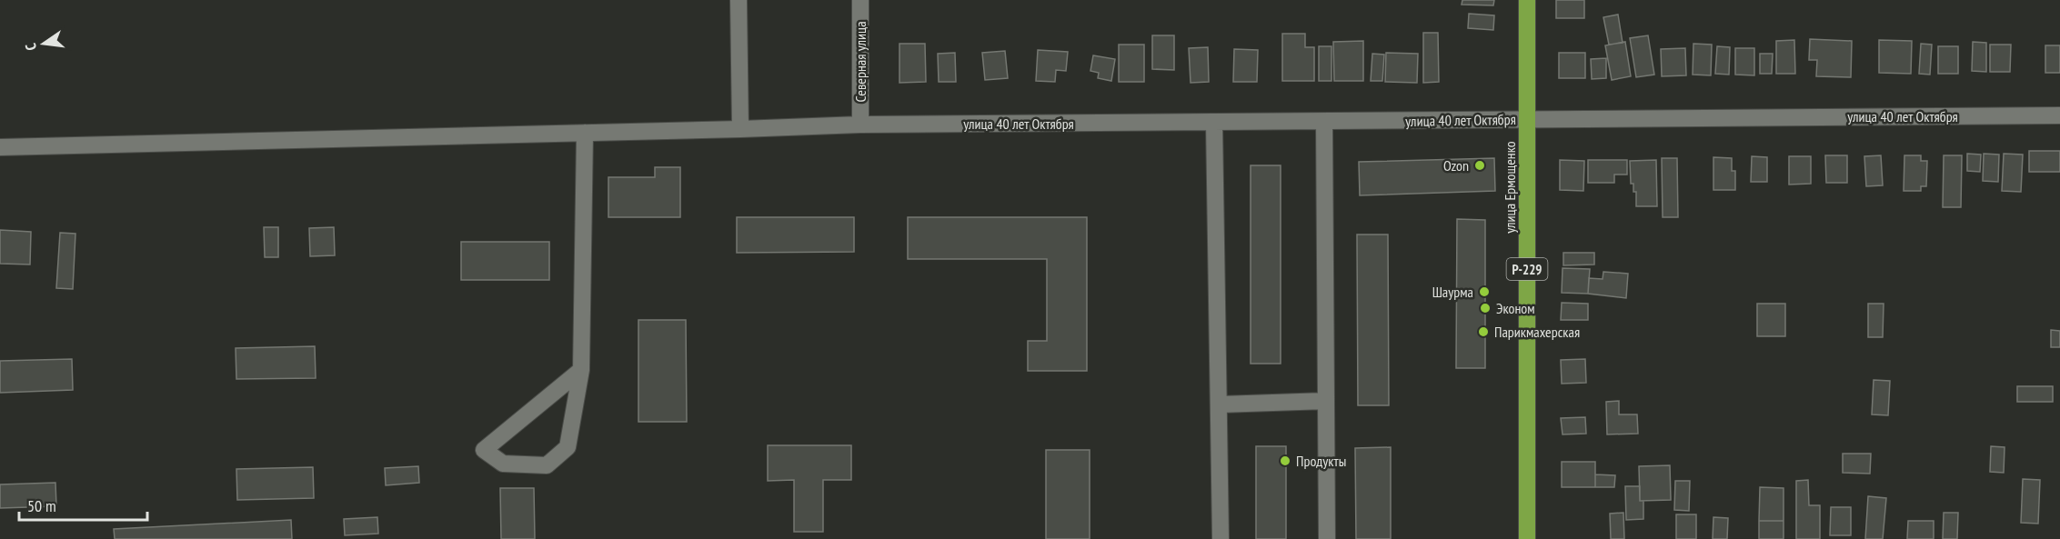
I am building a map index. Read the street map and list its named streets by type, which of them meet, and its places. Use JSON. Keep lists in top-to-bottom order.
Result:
{
  "streets": {
    "highway": ["улица Ермощенко", "Р-229"],
    "street": ["Северная улица", "улица 40 лет Октября"]
  },
  "crossings": [
    ["Северная улица", "улица 40 лет Октября"],
    ["улица 40 лет Октября", "улица Ермощенко"]
  ],
  "places": [
    "Ozon",
    "Шаурма",
    "Эконом",
    "Парикмахерская",
    "Продукты"
  ],
  "scale_bar": "50 m",
  "north": "left"
}
